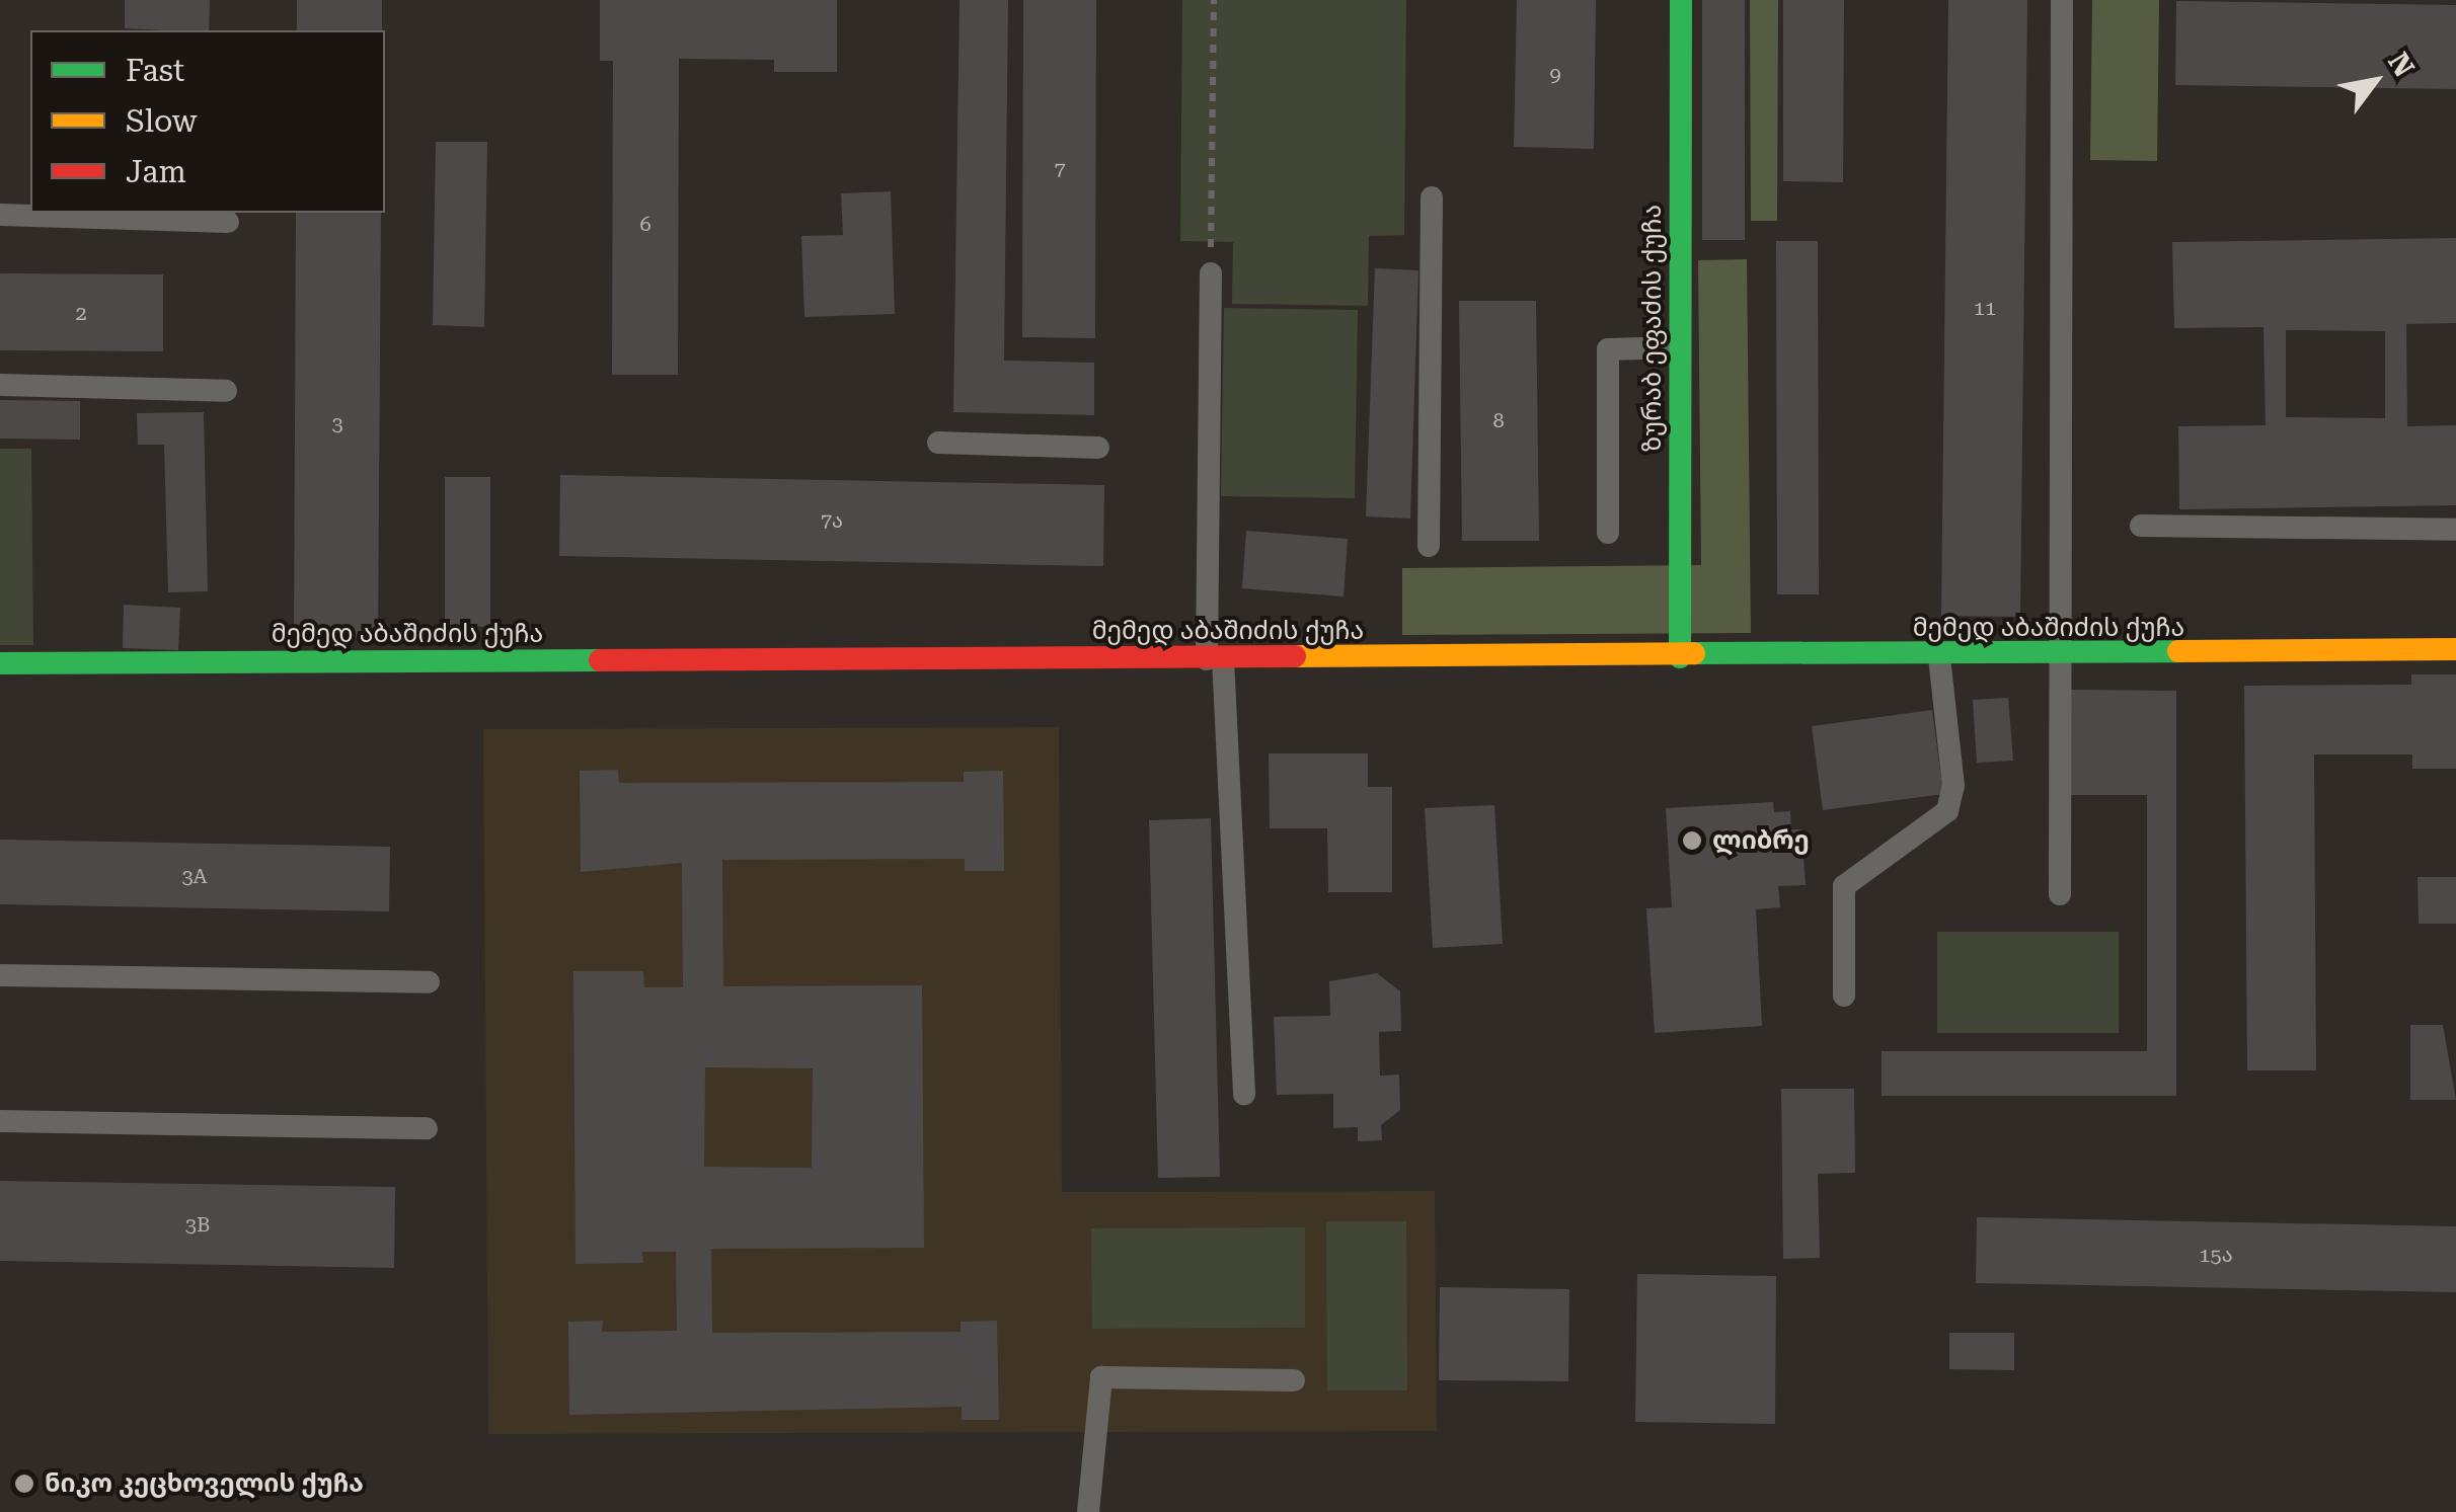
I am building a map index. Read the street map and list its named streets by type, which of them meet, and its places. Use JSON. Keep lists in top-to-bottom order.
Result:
{
  "streets": {
    "street": ["ზურაბ ეფაძის ქუჩა", "მემედ აბაშიძის ქუჩა"]
  },
  "crossings": [
    ["ზურაბ ეფაძის ქუჩა", "მემედ აბაშიძის ქუჩა"]
  ],
  "places": ["ლიბრე", "ნიკო კეცხოველის ქუჩა"],
  "house_numbers": [
    "9",
    "7",
    "6",
    "11",
    "2",
    "8",
    "3",
    "7ა",
    "3A",
    "3B",
    "15ა"
  ],
  "legend": ["Fast", "Slow", "Jam"],
  "north": "top right"
}
